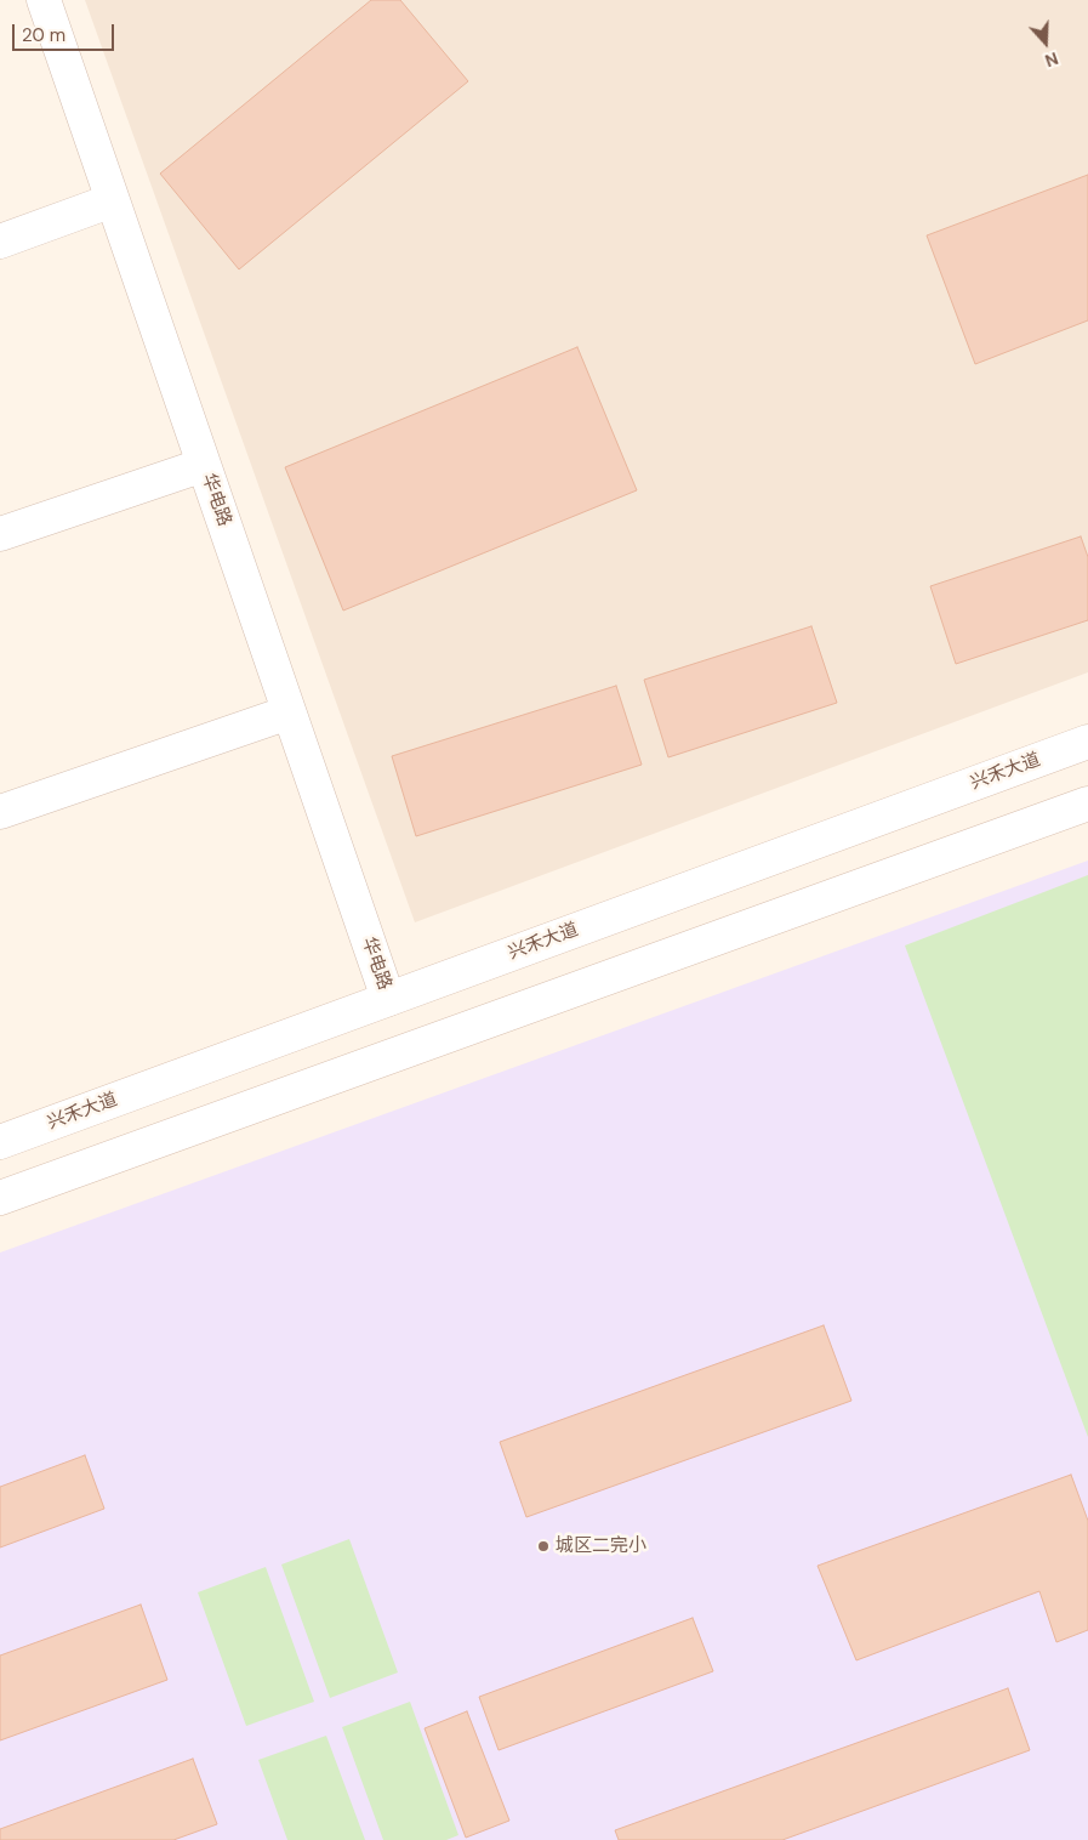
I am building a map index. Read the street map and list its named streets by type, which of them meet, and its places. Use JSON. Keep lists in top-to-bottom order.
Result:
{
  "streets": {
    "main road": ["华电路", "兴禾大道"]
  },
  "crossings": [
    ["华电路", "兴禾大道"]
  ],
  "places": ["城区二完小"],
  "scale_bar": "20 m",
  "north": "bottom"
}
